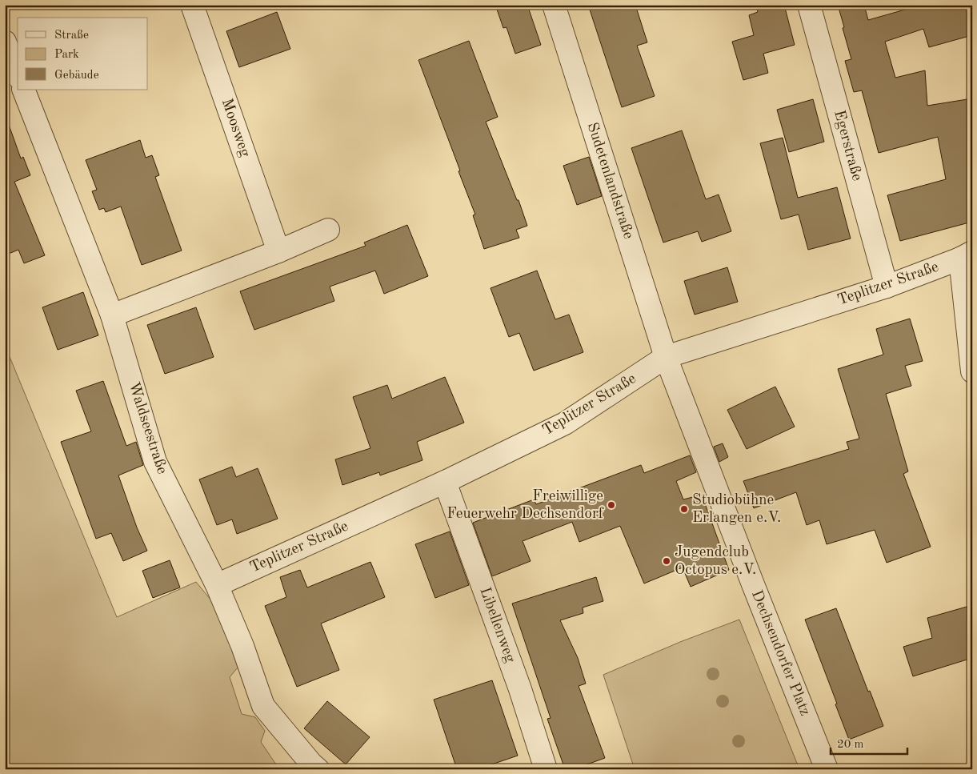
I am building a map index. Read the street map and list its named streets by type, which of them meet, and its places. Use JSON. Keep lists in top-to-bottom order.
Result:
{
  "streets": {
    "street": [
      "Moosweg",
      "Egerstraße",
      "Sudetenlandstraße",
      "Teplitzer Straße",
      "Waldseestraße",
      "Libellenweg",
      "Dechsendorfer Platz"
    ]
  },
  "crossings": [
    ["Egerstraße", "Teplitzer Straße"],
    ["Sudetenlandstraße", "Teplitzer Straße"],
    ["Sudetenlandstraße", "Dechsendorfer Platz"],
    ["Teplitzer Straße", "Waldseestraße"],
    ["Teplitzer Straße", "Libellenweg"],
    ["Teplitzer Straße", "Dechsendorfer Platz"]
  ],
  "places": ["Freiwillige Feuerwehr Dechsendorf", "Studiobühne Erlangen e.V.", "Jugendclub Octopus e.V."],
  "legend": ["Straße", "Park", "Gebäude"],
  "scale_bar": "20 m"
}
